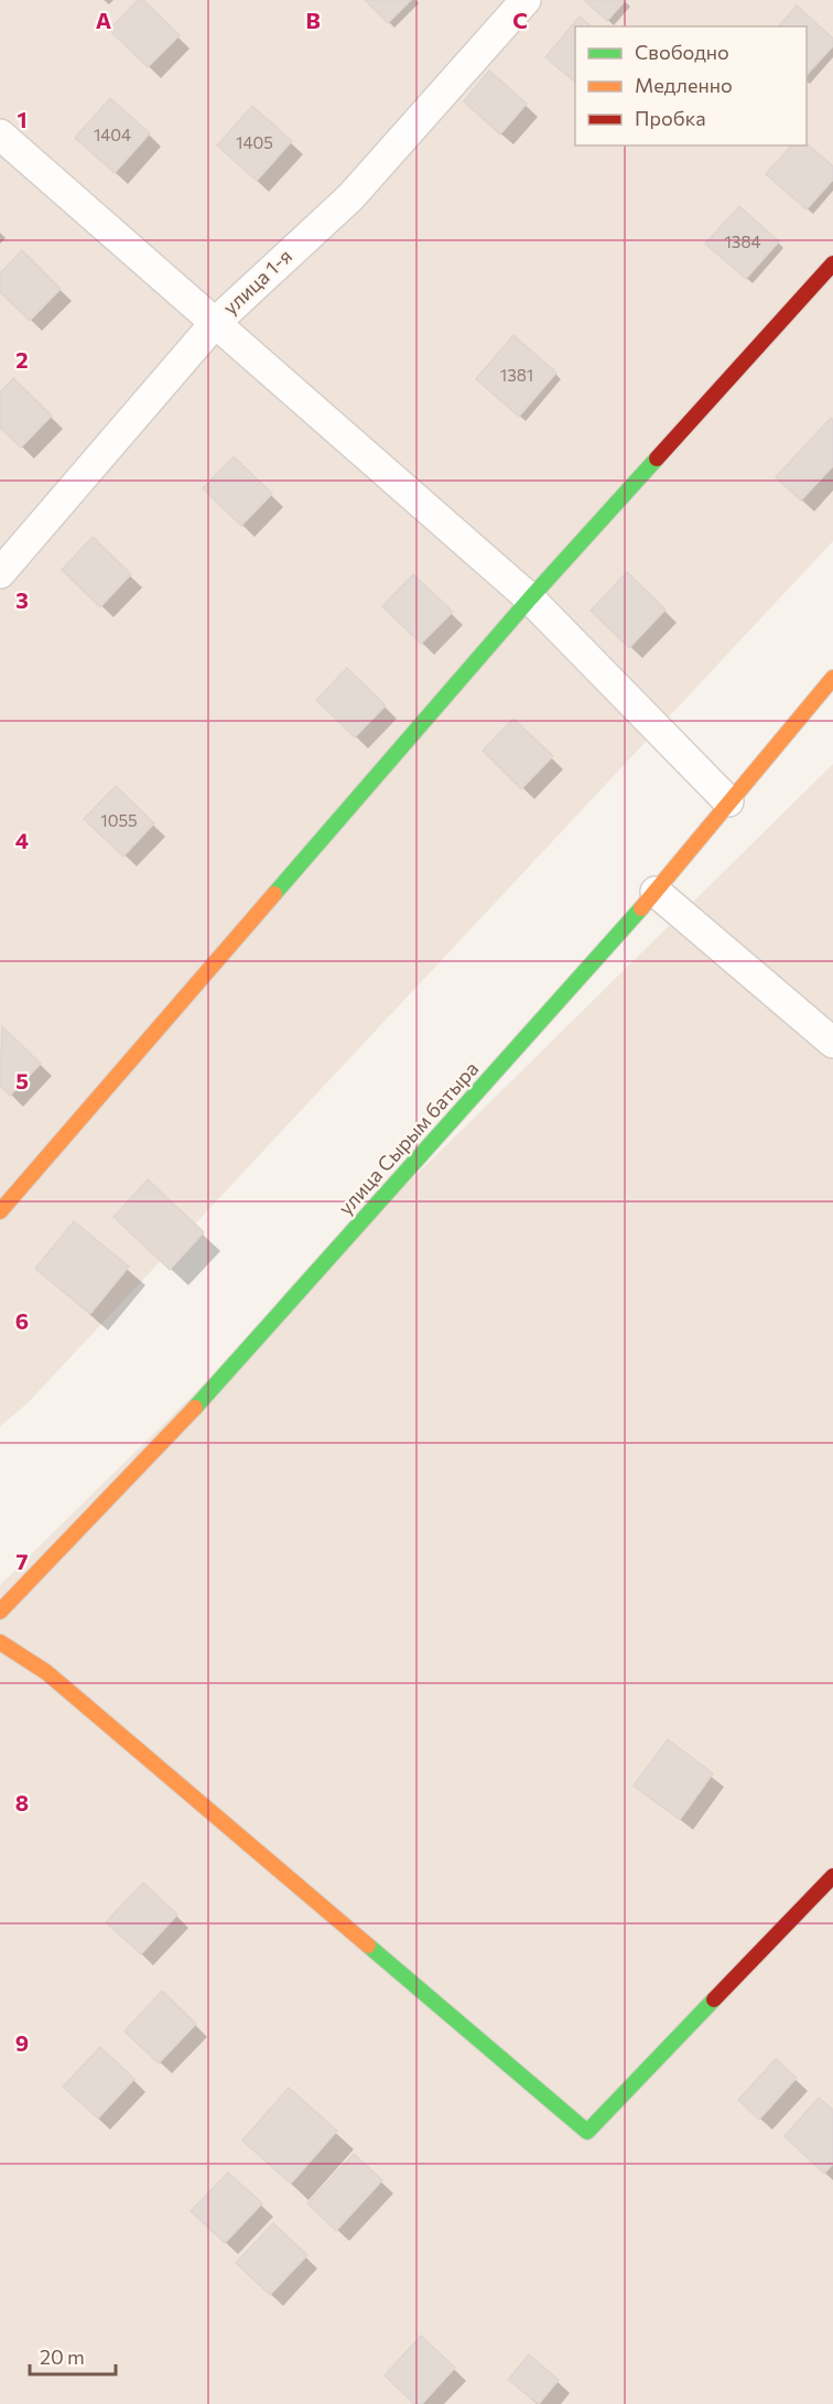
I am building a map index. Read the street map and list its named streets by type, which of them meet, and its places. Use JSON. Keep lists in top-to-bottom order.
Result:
{
  "streets": {
    "street": ["улица 1-я", "улица Сырым батыра"]
  },
  "house_numbers": [
    "1404",
    "1405",
    "1384",
    "1381",
    "1055"
  ],
  "legend": ["Свободно", "Медленно", "Пробка"],
  "scale_bar": "20 m",
  "grid": {
    "columns": ["A", "B", "C"],
    "rows": [
      "1",
      "2",
      "3",
      "4",
      "5",
      "6",
      "7",
      "8",
      "9"
    ]
  }
}
